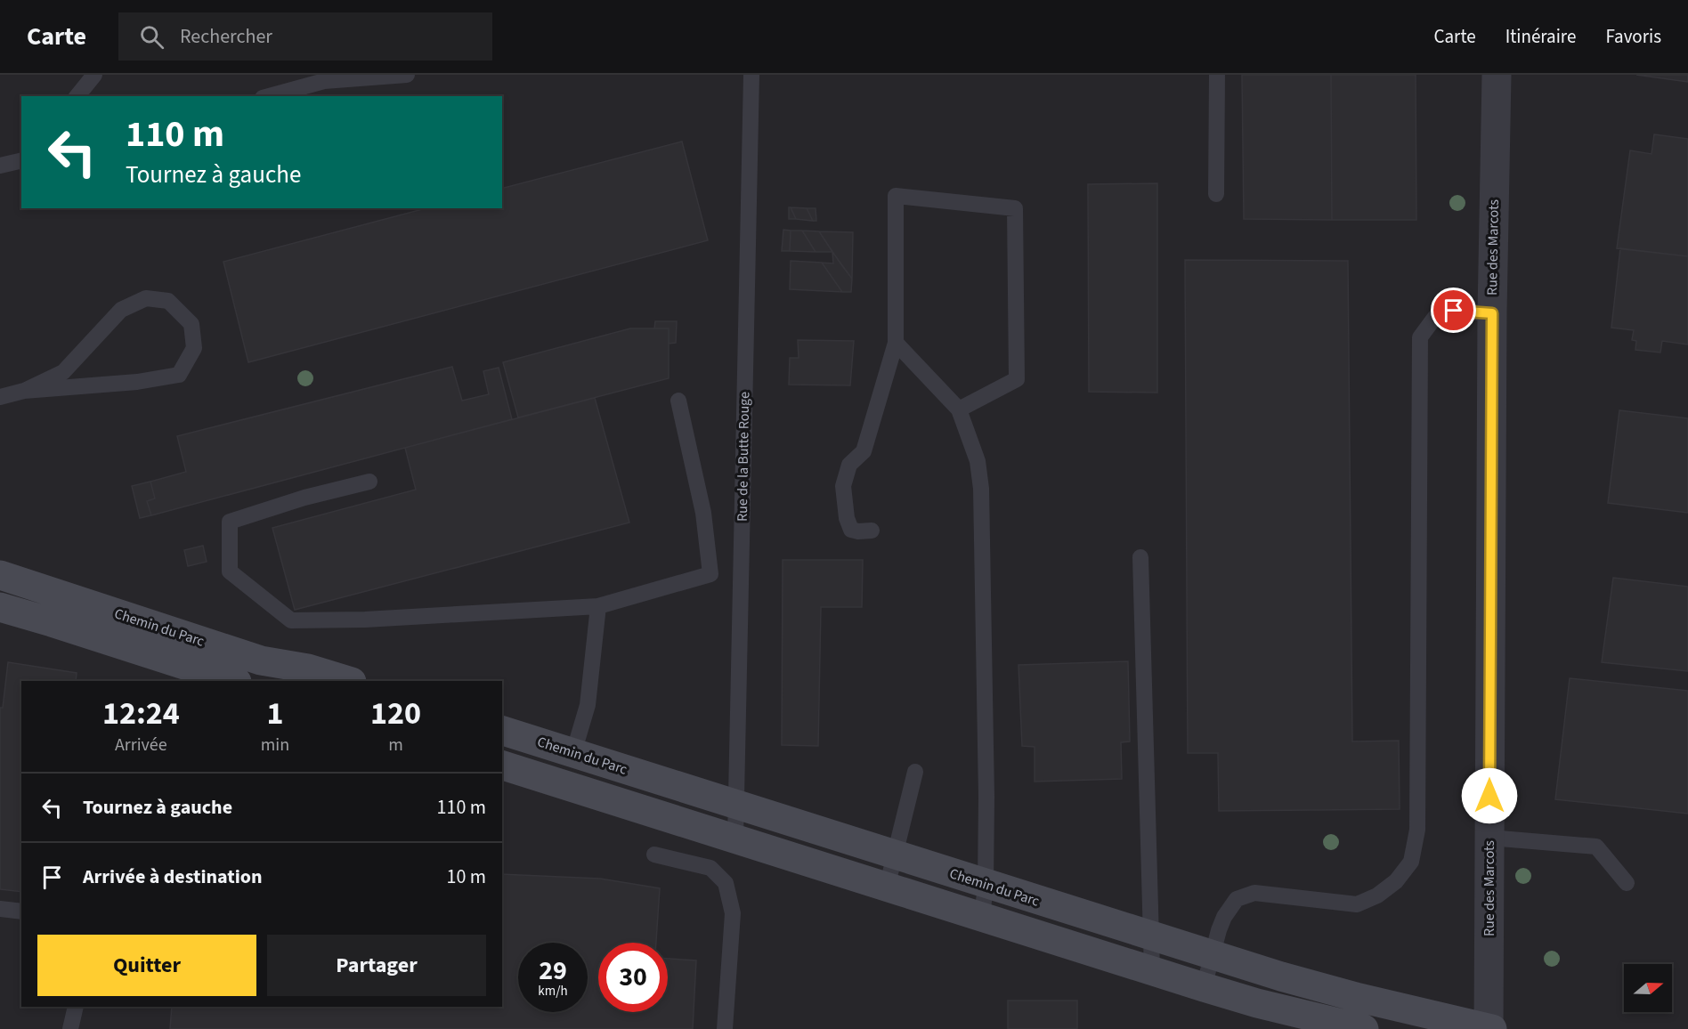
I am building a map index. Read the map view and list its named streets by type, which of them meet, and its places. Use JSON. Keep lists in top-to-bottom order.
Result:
{
  "streets": {
    "main road": ["Chemin du Parc"],
    "street": ["Rue des Marcots"],
    "lane": ["Rue de la Butte Rouge"]
  },
  "crossings": [
    ["Rue des Marcots", "Chemin du Parc"],
    ["Rue de la Butte Rouge", "Chemin du Parc"]
  ],
  "north": "right",
  "page": {
    "header": "Carte",
    "search": "Rechercher",
    "nav": ["Carte", "Itinéraire", "Favoris"],
    "turn": ["110 m", "Tournez à gauche"],
    "eta": [
      "12:24",
      "Arrivée",
      "1",
      "min",
      "120",
      "m"
    ],
    "list": [
      {
        "name": "Tournez à gauche",
        "value": "110 m"
      },
      {
        "name": "Arrivée à destination",
        "value": "10 m"
      }
    ],
    "buttons": ["Quitter", "Partager"],
    "speed": "29 km/h",
    "limit": "30"
  }
}
